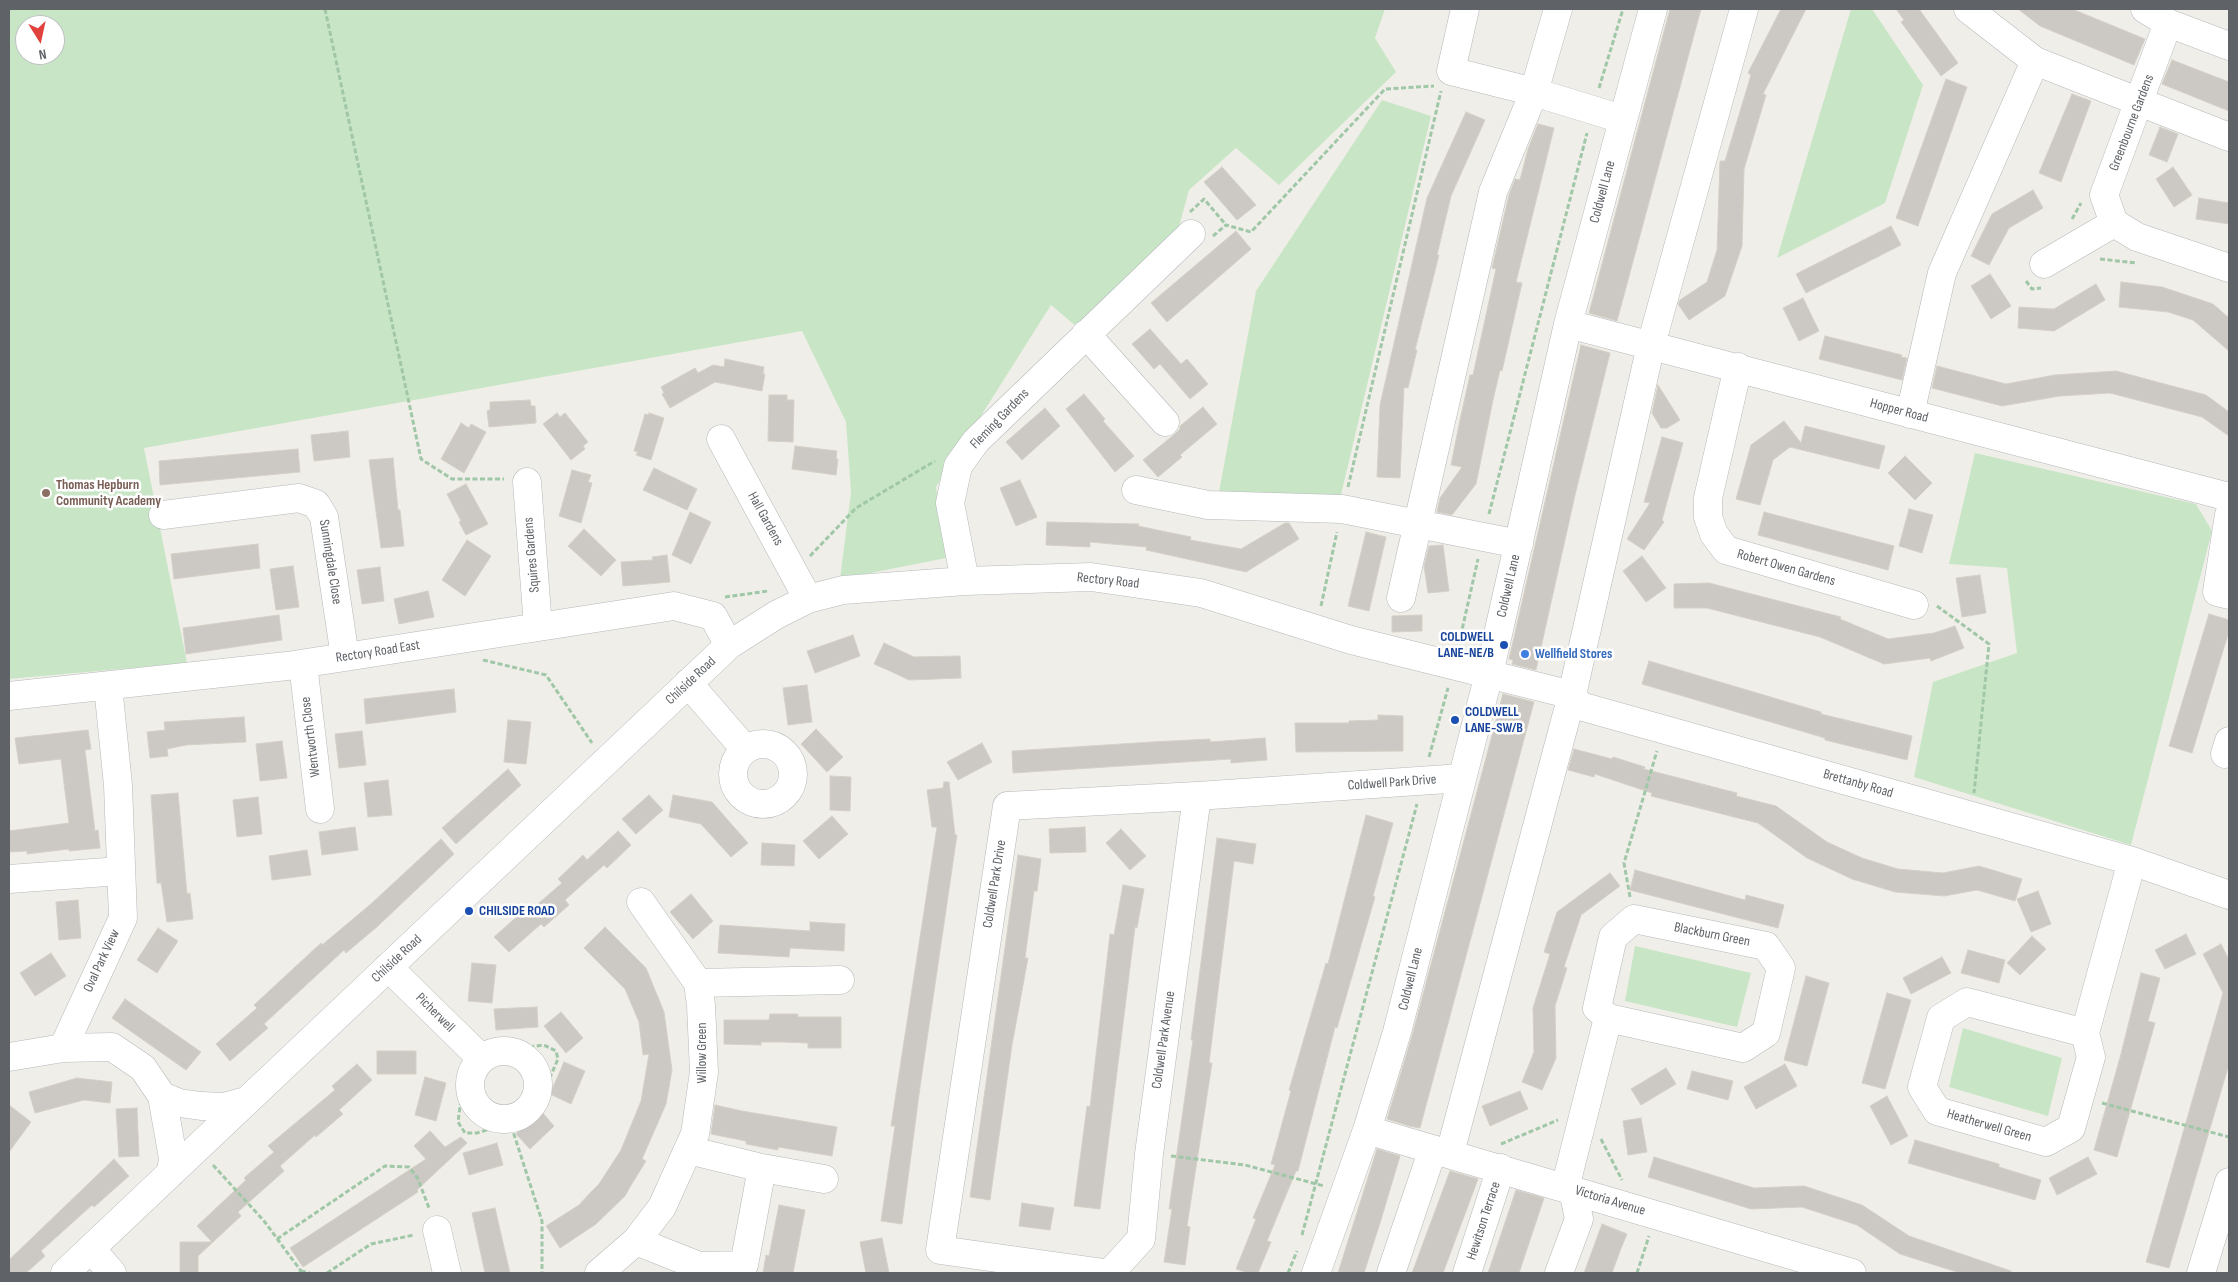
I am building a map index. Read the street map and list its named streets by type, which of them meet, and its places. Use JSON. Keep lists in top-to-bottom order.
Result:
{
  "streets": {
    "street": [
      "Greenbourne Gardens",
      "Coldwell Lane",
      "Hopper Road",
      "Fleming Gardens",
      "Hall Gardens",
      "Squires Gardens",
      "Sunningdale Close",
      "Robert Owen Gardens",
      "Rectory Road",
      "Rectory Road East",
      "Chilside Road",
      "Wentworth Close",
      "Coldwell Park Drive",
      "Brettanby Road",
      "Blackburn Green",
      "Oval Park View",
      "Picherwell",
      "Coldwell Park Avenue",
      "Willow Green",
      "Heatherwell Green",
      "Victoria Avenue",
      "Hewitson Terrace"
    ]
  },
  "crossings": [
    ["Coldwell Lane", "Hopper Road"],
    ["Coldwell Lane", "Rectory Road"],
    ["Coldwell Lane", "Coldwell Park Drive"],
    ["Coldwell Lane", "Brettanby Road"],
    ["Coldwell Lane", "Victoria Avenue"],
    ["Hopper Road", "Robert Owen Gardens"],
    ["Fleming Gardens", "Rectory Road"],
    ["Hall Gardens", "Rectory Road"],
    ["Squires Gardens", "Rectory Road East"],
    ["Sunningdale Close", "Rectory Road East"],
    ["Rectory Road", "Rectory Road East"],
    ["Rectory Road", "Chilside Road"],
    ["Rectory Road", "Brettanby Road"],
    ["Rectory Road East", "Chilside Road"],
    ["Rectory Road East", "Wentworth Close"],
    ["Rectory Road East", "Oval Park View"],
    ["Chilside Road", "Picherwell"],
    ["Coldwell Park Drive", "Coldwell Park Avenue"],
    ["Brettanby Road", "Heatherwell Green"],
    ["Victoria Avenue", "Hewitson Terrace"]
  ],
  "places": [
    "Thomas Hepburn Community Academy",
    "COLDWELL LANE-NE/B",
    "Wellfield Stores",
    "COLDWELL LANE-SW/B",
    "CHILSIDE ROAD"
  ],
  "north": "bottom"
}
